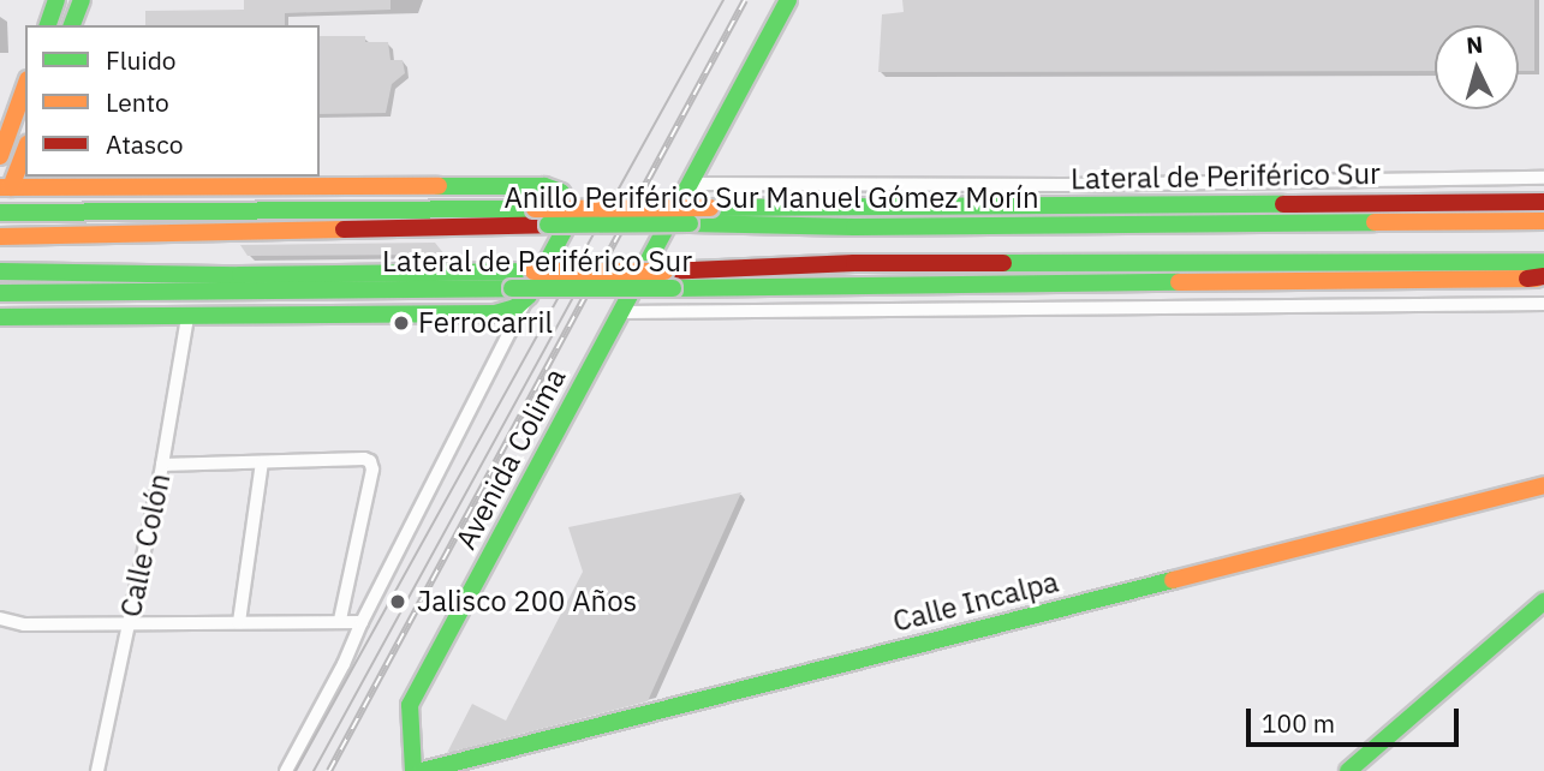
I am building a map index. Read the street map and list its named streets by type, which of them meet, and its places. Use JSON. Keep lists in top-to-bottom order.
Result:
{
  "streets": {
    "main road": [
      "Lateral de Periférico Sur",
      "Anillo Periférico Sur Manuel Gómez Morín",
      "Avenida Colima",
      "Calle Incalpa"
    ],
    "street": ["Calle Colón"]
  },
  "places": ["Ferrocarril", "Jalisco 200 Años"],
  "legend": ["Fluido", "Lento", "Atasco"],
  "scale_bar": "100 m",
  "north": "top"
}
